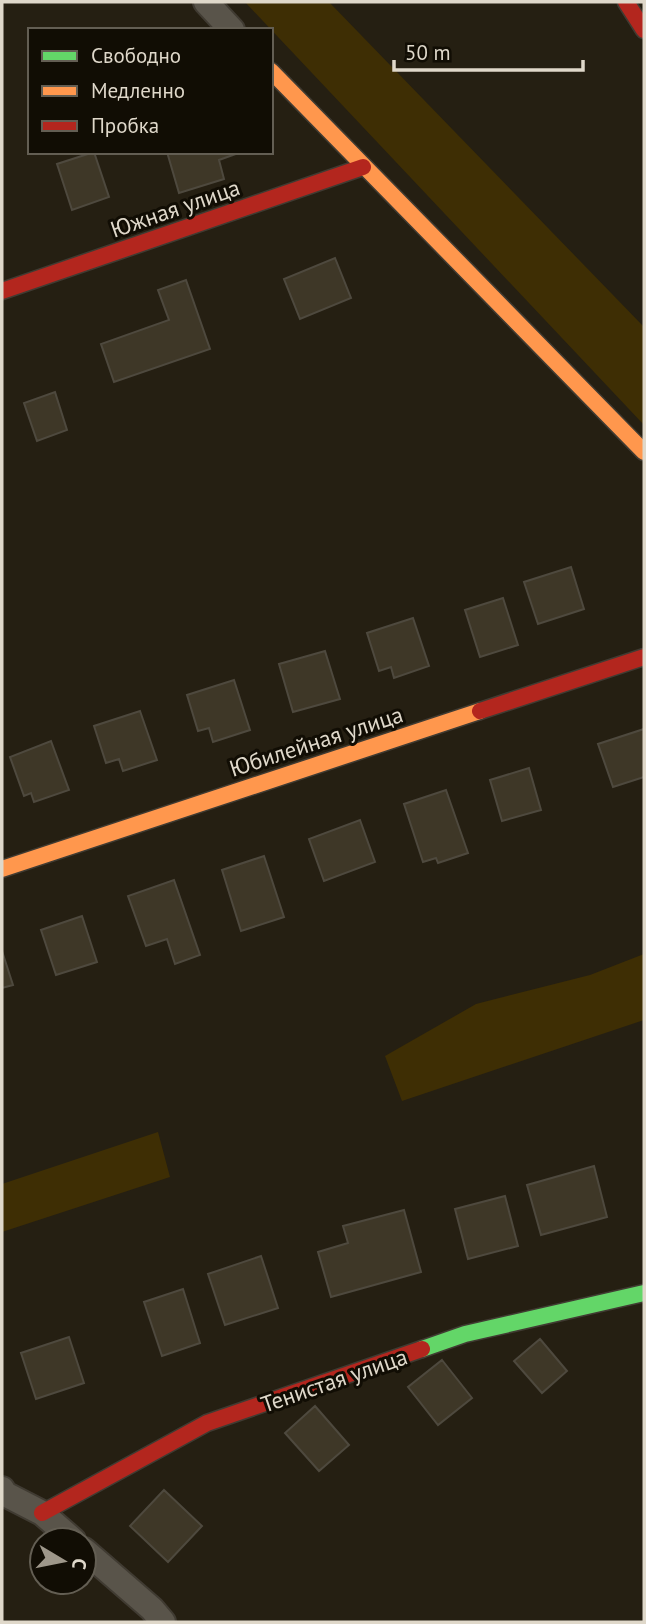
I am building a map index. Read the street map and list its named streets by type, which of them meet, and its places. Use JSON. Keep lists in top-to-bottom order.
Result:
{
  "streets": {
    "street": ["Южная улица", "Юбилейная улица", "Тенистая улица"]
  },
  "legend": ["Свободно", "Медленно", "Пробка"],
  "scale_bar": "50 m",
  "north": "right"
}
